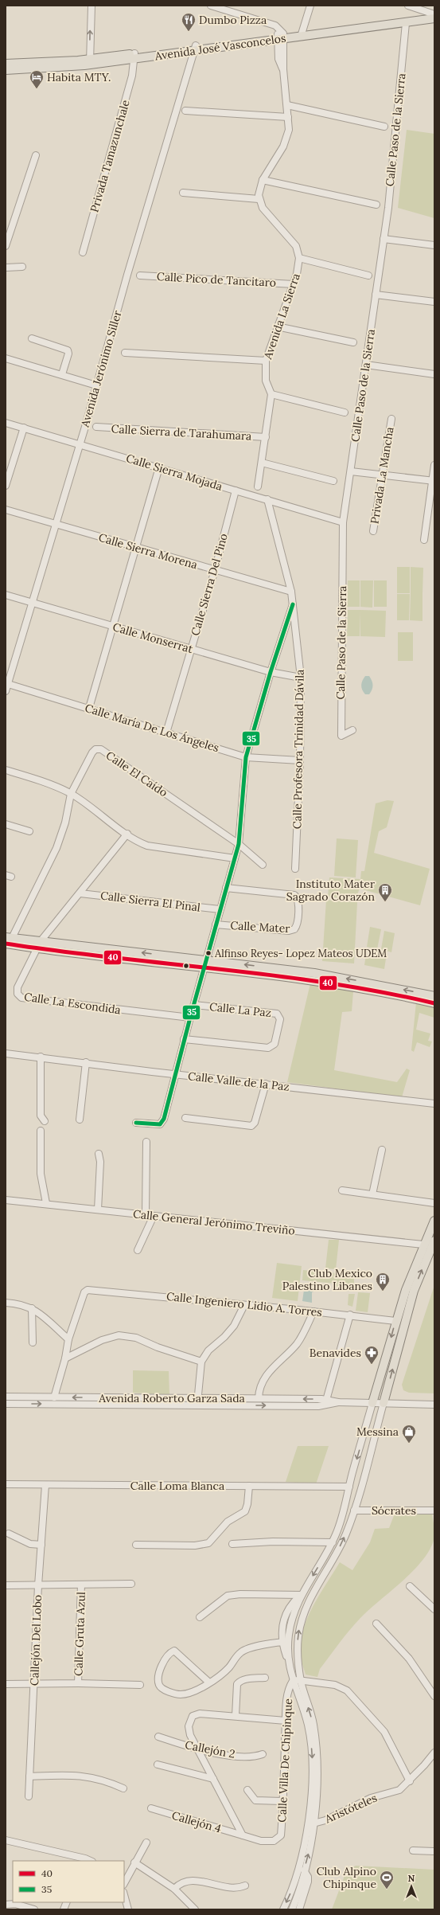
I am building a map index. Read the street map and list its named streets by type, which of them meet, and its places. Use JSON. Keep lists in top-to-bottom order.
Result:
{
  "streets": {
    "main road": ["Avenida José Vasconcelos"],
    "street": [
      "Calle Paso de la Sierra",
      "Privada Tamazunchale",
      "Calle Pico de Tancitaro",
      "Avenida La Sierra",
      "Avenida Jerónimo Siller",
      "Calle Sierra de Tarahumara",
      "Calle Sierra Mojada",
      "Privada La Mancha",
      "Calle Sierra Morena",
      "Calle Sierra Del Pino",
      "Calle Monserrat",
      "Calle María De Los Ángeles",
      "Calle Profesora Trinidad Dávila",
      "Calle El Caído",
      "Calle Sierra El Pinal",
      "Calle Mater",
      "Calle La Escondida",
      "Calle La Paz",
      "Calle Valle de la Paz",
      "Calle General Jerónimo Treviño",
      "Calle Ingeniero Lidio A. Torres",
      "Avenida Roberto Garza Sada",
      "Calle Loma Blanca",
      "Sócrates",
      "Calle Gruta Azul",
      "Callejón Del Lobo",
      "Callejón 2",
      "Calle Villa De Chipinque",
      "Aristóteles",
      "Callejón 4"
    ]
  },
  "crossings": [
    ["Avenida José Vasconcelos", "Calle Paso de la Sierra"],
    ["Avenida José Vasconcelos", "Privada Tamazunchale"],
    ["Avenida José Vasconcelos", "Avenida Jerónimo Siller"],
    ["Calle Paso de la Sierra", "Calle Sierra Mojada"],
    ["Calle Pico de Tancitaro", "Avenida La Sierra"],
    ["Avenida La Sierra", "Calle Sierra de Tarahumara"],
    ["Avenida Jerónimo Siller", "Calle Sierra Mojada"],
    ["Avenida Jerónimo Siller", "Calle Sierra Morena"],
    ["Avenida Jerónimo Siller", "Calle Monserrat"],
    ["Avenida Jerónimo Siller", "Calle María De Los Ángeles"],
    ["Calle Sierra Mojada", "Calle Sierra Del Pino"],
    ["Calle Sierra Mojada", "Calle Profesora Trinidad Dávila"],
    ["Calle Sierra Morena", "Calle Sierra Del Pino"],
    ["Calle Sierra Morena", "Calle Profesora Trinidad Dávila"],
    ["Calle Sierra Del Pino", "Calle Monserrat"],
    ["Calle Sierra Del Pino", "Calle María De Los Ángeles"],
    ["Calle Monserrat", "Calle Profesora Trinidad Dávila"],
    ["Calle María De Los Ángeles", "Calle Profesora Trinidad Dávila"],
    ["Calle Sierra El Pinal", "Calle La Escondida"],
    ["Calle Loma Blanca", "Callejón Del Lobo"],
    ["Calle Gruta Azul", "Callejón Del Lobo"],
    ["Calle Villa De Chipinque", "Callejón 4"]
  ],
  "places": {
    "restaurant": ["Dumbo Pizza"],
    "hotel": ["Habita MTY."],
    "building": ["Instituto Mater Sagrado Corazón", "Club Mexico Palestino Libanes"],
    "other": ["Alfinso Reyes- Lopez Mateos UDEM"],
    "pharmacy": ["Benavides"],
    "shop": ["Messina"],
    "sports": ["Club Alpino Chipinque"]
  },
  "lines": ["transit line 35", "transit line 40"],
  "legend": ["40", "35"],
  "north": "top"
}
